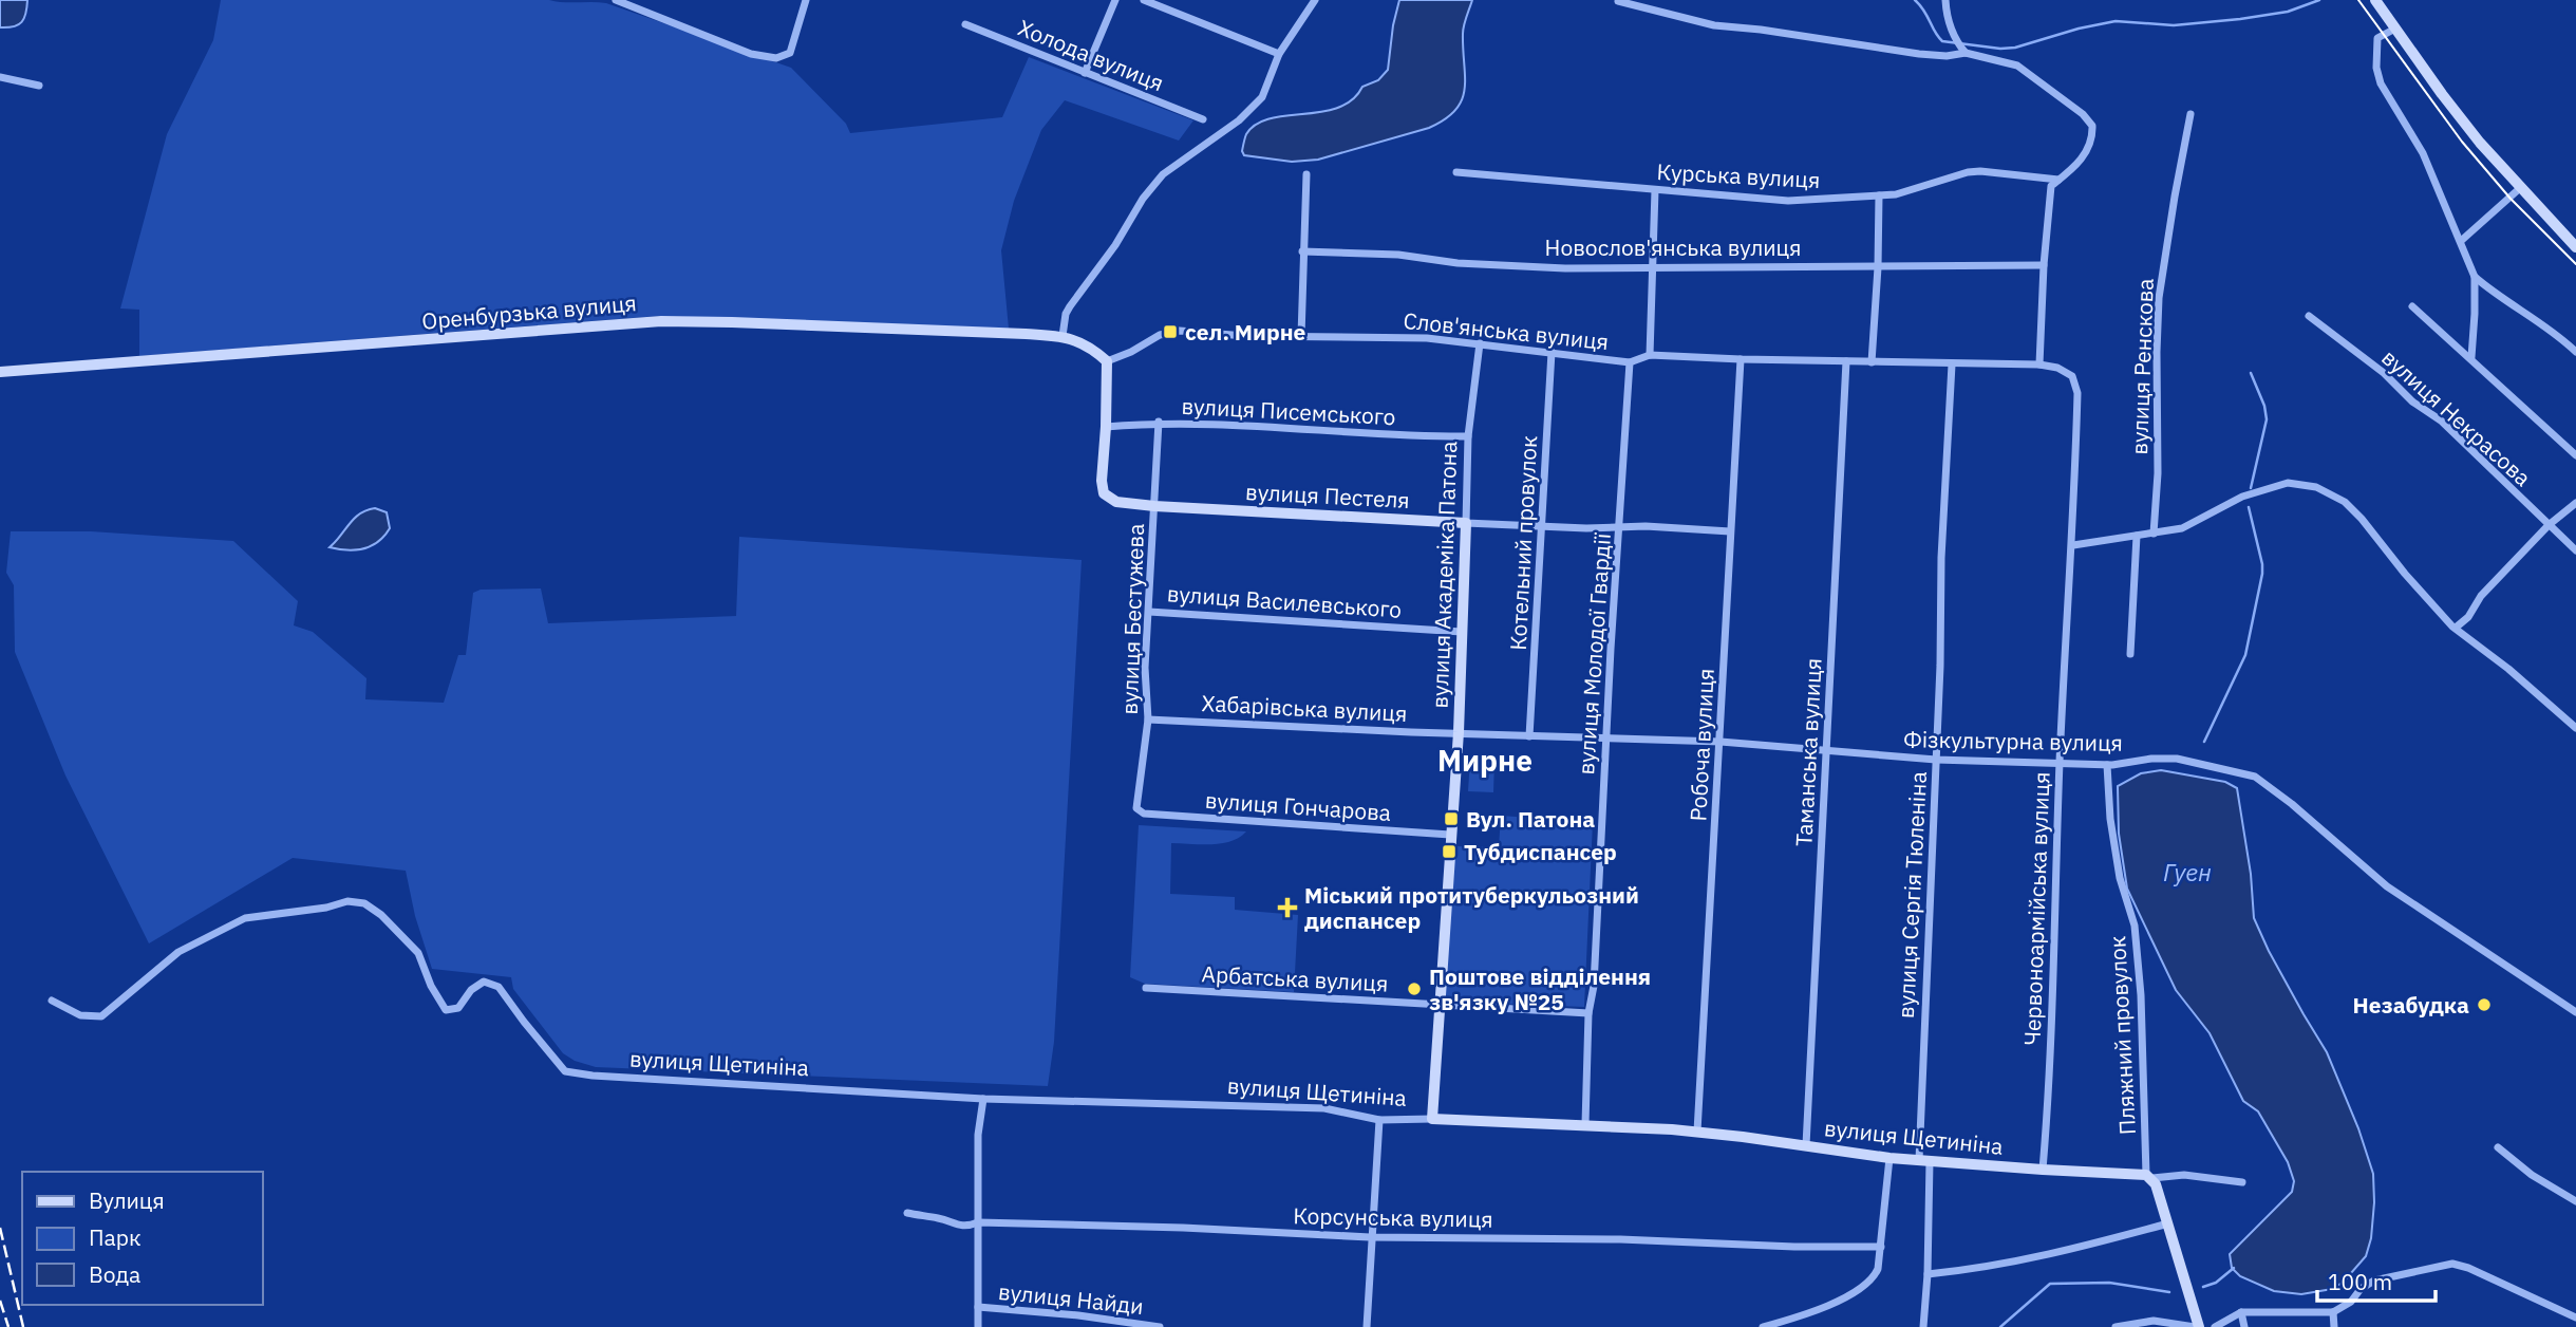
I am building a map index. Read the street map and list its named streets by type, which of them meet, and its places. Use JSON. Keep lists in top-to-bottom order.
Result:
{
  "streets": {
    "street": [
      "Холода вулиця",
      "Курська вулиця",
      "Новослов'янська вулиця",
      "Оренбурзька вулиця",
      "Слов'янська вулиця",
      "вулиця Ренскова",
      "вулиця Писемського",
      "вулиця Некрасова",
      "вулиця Пестеля",
      "Котельний провулок",
      "вулиця Академіка Патона",
      "вулиця Василевського",
      "вулиця Бестужева",
      "вулиця Молодої Гвардії",
      "Хабарівська вулиця",
      "Фізкультурна вулиця",
      "Робоча вулиця",
      "Таманська вулиця",
      "вулиця Гончарова",
      "вулиця Сергія Тюленіна",
      "Червоноармійська вулиця",
      "Арбатська вулиця",
      "Пляжний провулок",
      "вулиця Щетиніна",
      "Корсунська вулиця",
      "вулиця Найди"
    ]
  },
  "crossings": [
    ["Слов'янська вулиця", "Котельний провулок"],
    ["Слов'янська вулиця", "вулиця Академіка Патона"],
    ["Слов'янська вулиця", "вулиця Молодої Гвардії"],
    ["Слов'янська вулиця", "Робоча вулиця"],
    ["Слов'янська вулиця", "Таманська вулиця"],
    ["Слов'янська вулиця", "вулиця Сергія Тюленіна"],
    ["Слов'янська вулиця", "Червоноармійська вулиця"],
    ["вулиця Писемського", "вулиця Пестеля"],
    ["вулиця Писемського", "вулиця Академіка Патона"],
    ["вулиця Писемського", "вулиця Бестужева"],
    ["вулиця Пестеля", "Котельний провулок"],
    ["вулиця Пестеля", "вулиця Академіка Патона"],
    ["вулиця Пестеля", "вулиця Бестужева"],
    ["вулиця Пестеля", "вулиця Молодої Гвардії"],
    ["вулиця Пестеля", "Робоча вулиця"],
    ["Котельний провулок", "Фізкультурна вулиця"],
    ["вулиця Академіка Патона", "вулиця Василевського"],
    ["вулиця Академіка Патона", "Хабарівська вулиця"],
    ["вулиця Академіка Патона", "Фізкультурна вулиця"],
    ["вулиця Академіка Патона", "вулиця Гончарова"],
    ["вулиця Академіка Патона", "Арбатська вулиця"],
    ["вулиця Академіка Патона", "вулиця Щетиніна"],
    ["вулиця Василевського", "вулиця Бестужева"],
    ["вулиця Бестужева", "Хабарівська вулиця"],
    ["вулиця Бестужева", "вулиця Гончарова"],
    ["вулиця Молодої Гвардії", "Фізкультурна вулиця"],
    ["вулиця Молодої Гвардії", "Арбатська вулиця"],
    ["вулиця Молодої Гвардії", "вулиця Щетиніна"],
    ["Хабарівська вулиця", "Фізкультурна вулиця"],
    ["Фізкультурна вулиця", "Робоча вулиця"],
    ["Фізкультурна вулиця", "Таманська вулиця"],
    ["Фізкультурна вулиця", "вулиця Сергія Тюленіна"],
    ["Фізкультурна вулиця", "Червоноармійська вулиця"],
    ["Фізкультурна вулиця", "Пляжний провулок"],
    ["Робоча вулиця", "вулиця Щетиніна"],
    ["Таманська вулиця", "вулиця Щетиніна"],
    ["вулиця Сергія Тюленіна", "вулиця Щетиніна"],
    ["Червоноармійська вулиця", "вулиця Щетиніна"],
    ["Пляжний провулок", "вулиця Щетиніна"]
  ],
  "districts": ["Мирне"],
  "water": ["Гуен"],
  "places": {
    "transit": ["сел. Мирне", "Вул. Патона", "Тубдиспансер"],
    "health": ["Міський протитуберкульозний диспансер"],
    "other": ["Поштове відділення зв'язку №25", "Незабудка"]
  },
  "legend": ["Вулиця", "Парк", "Вода"],
  "scale_bar": "100 m"
}
